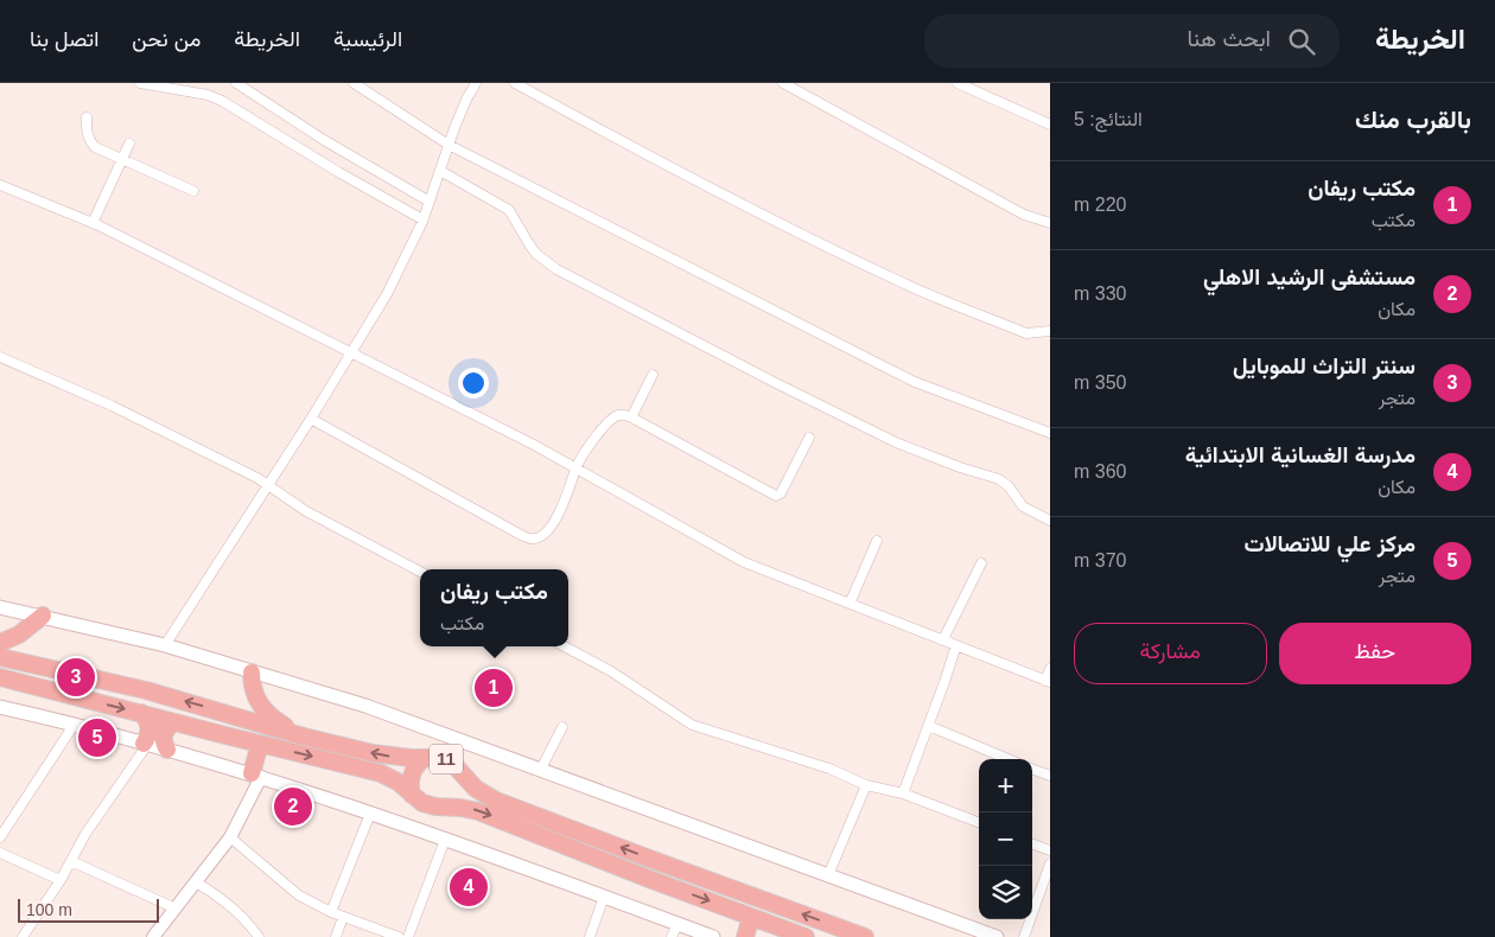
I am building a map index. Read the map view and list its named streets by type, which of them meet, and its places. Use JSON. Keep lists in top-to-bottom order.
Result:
{
  "streets": {
    "highway": ["11"]
  },
  "scale_bar": "100 m",
  "page": {
    "header": "الخريطة",
    "search": "ابحث هنا",
    "nav": [
      "الرئيسية",
      "الخريطة",
      "من نحن",
      "اتصل بنا"
    ],
    "heading": ["بالقرب منك", "النتائج: 5"],
    "list": [
      {
        "mark": "1",
        "name": "مكتب ريفان",
        "note": "مكتب",
        "value": "220 m"
      },
      {
        "mark": "2",
        "name": "مستشفى الرشيد الاهلي",
        "note": "مكان",
        "value": "330 m"
      },
      {
        "mark": "3",
        "name": "سنتر التراث للموبايل",
        "note": "متجر",
        "value": "350 m"
      },
      {
        "mark": "4",
        "name": "مدرسة الغسانية الابتدائية",
        "note": "مكان",
        "value": "360 m"
      },
      {
        "mark": "5",
        "name": "مركز علي للاتصالات",
        "note": "متجر",
        "value": "370 m"
      }
    ],
    "popup": ["مكتب ريفان", "مكتب"],
    "buttons": ["حفظ", "مشاركة"],
    "pins": [
      "3",
      "1",
      "5",
      "2",
      "4"
    ],
    "map_buttons": ["+", "−"],
    "scale": "100 m"
  }
}
